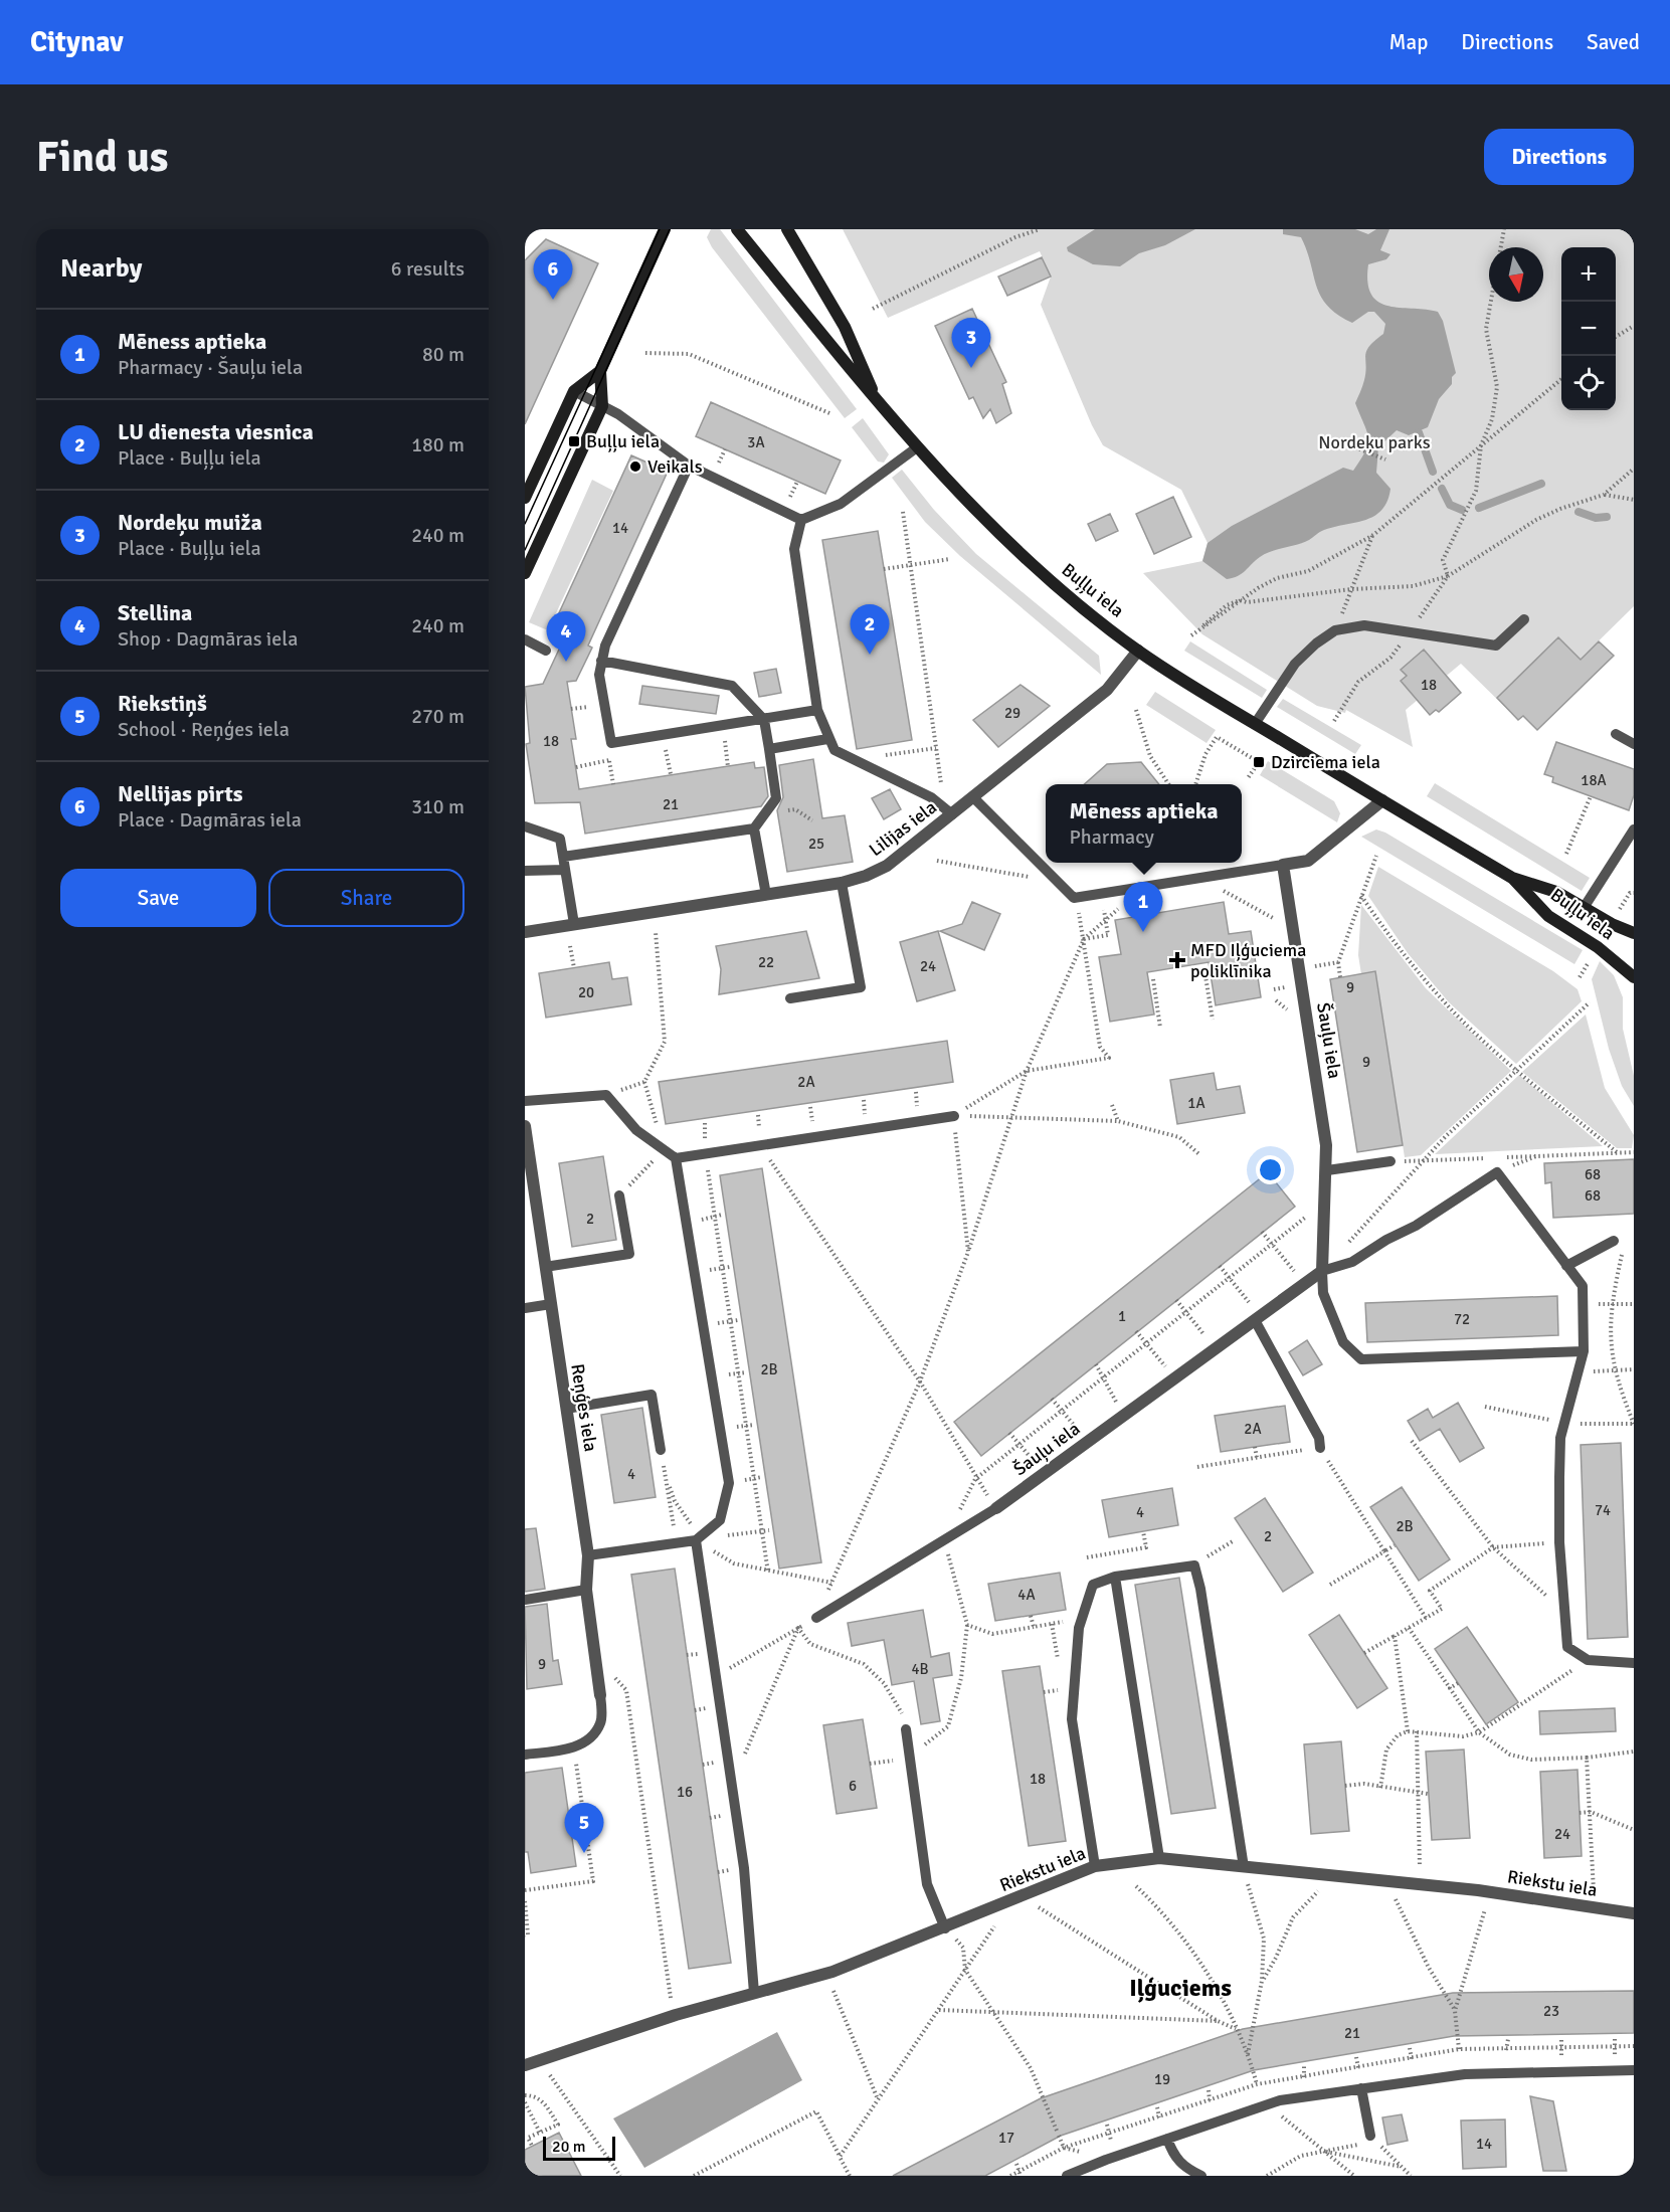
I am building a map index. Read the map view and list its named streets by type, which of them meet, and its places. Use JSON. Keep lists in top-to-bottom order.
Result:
{
  "streets": {
    "street": [
      "Buļļu iela",
      "Lilijas iela",
      "Šauļu iela",
      "Reņģes iela",
      "Riekstu iela"
    ]
  },
  "crossings": [
    ["Buļļu iela", "Lilijas iela"]
  ],
  "districts": ["Iļģuciems"],
  "parks": ["Nordeķu parks"],
  "places": {
    "transit": ["Buļļu iela", "Dzirciema iela"],
    "other": ["Veikals"],
    "health": ["MFD Iļģuciema poliklīnika"]
  },
  "house_numbers": [
    "3A",
    "14",
    "18",
    "29",
    "18",
    "18A",
    "21",
    "25",
    "22",
    "24",
    "9",
    "20",
    "9",
    "2A",
    "1A",
    "68",
    "68",
    "2",
    "1",
    "72",
    "2B",
    "2A",
    "4",
    "74",
    "4",
    "2B",
    "2",
    "4A",
    "9",
    "4B",
    "18",
    "6",
    "16",
    "24",
    "23",
    "21",
    "19",
    "17",
    "14"
  ],
  "scale_bar": "20 m",
  "north": "bottom",
  "page": {
    "header": "Citynav",
    "nav": ["Map", "Directions", "Saved"],
    "buttons": [
      "Directions",
      ["Save", "Share"]
    ],
    "title": "Find us",
    "heading": ["Nearby", "6 results"],
    "map_buttons": ["+", "−"],
    "pins": [
      "6",
      "3",
      "2",
      "4",
      "1",
      "5"
    ],
    "list": [
      {
        "mark": "1",
        "name": "Mēness aptieka",
        "note": "Pharmacy · Šauļu iela",
        "value": "80 m"
      },
      {
        "mark": "2",
        "name": "LU dienesta viesnica",
        "note": "Place · Buļļu iela",
        "value": "180 m"
      },
      {
        "mark": "3",
        "name": "Nordeķu muiža",
        "note": "Place · Buļļu iela",
        "value": "240 m"
      },
      {
        "mark": "4",
        "name": "Stellina",
        "note": "Shop · Dagmāras iela",
        "value": "240 m"
      },
      {
        "mark": "5",
        "name": "Riekstiņš",
        "note": "School · Reņģes iela",
        "value": "270 m"
      },
      {
        "mark": "6",
        "name": "Nellijas pirts",
        "note": "Place · Dagmāras iela",
        "value": "310 m"
      }
    ],
    "popup": ["Mēness aptieka", "Pharmacy"],
    "scale": "20 m"
  }
}
